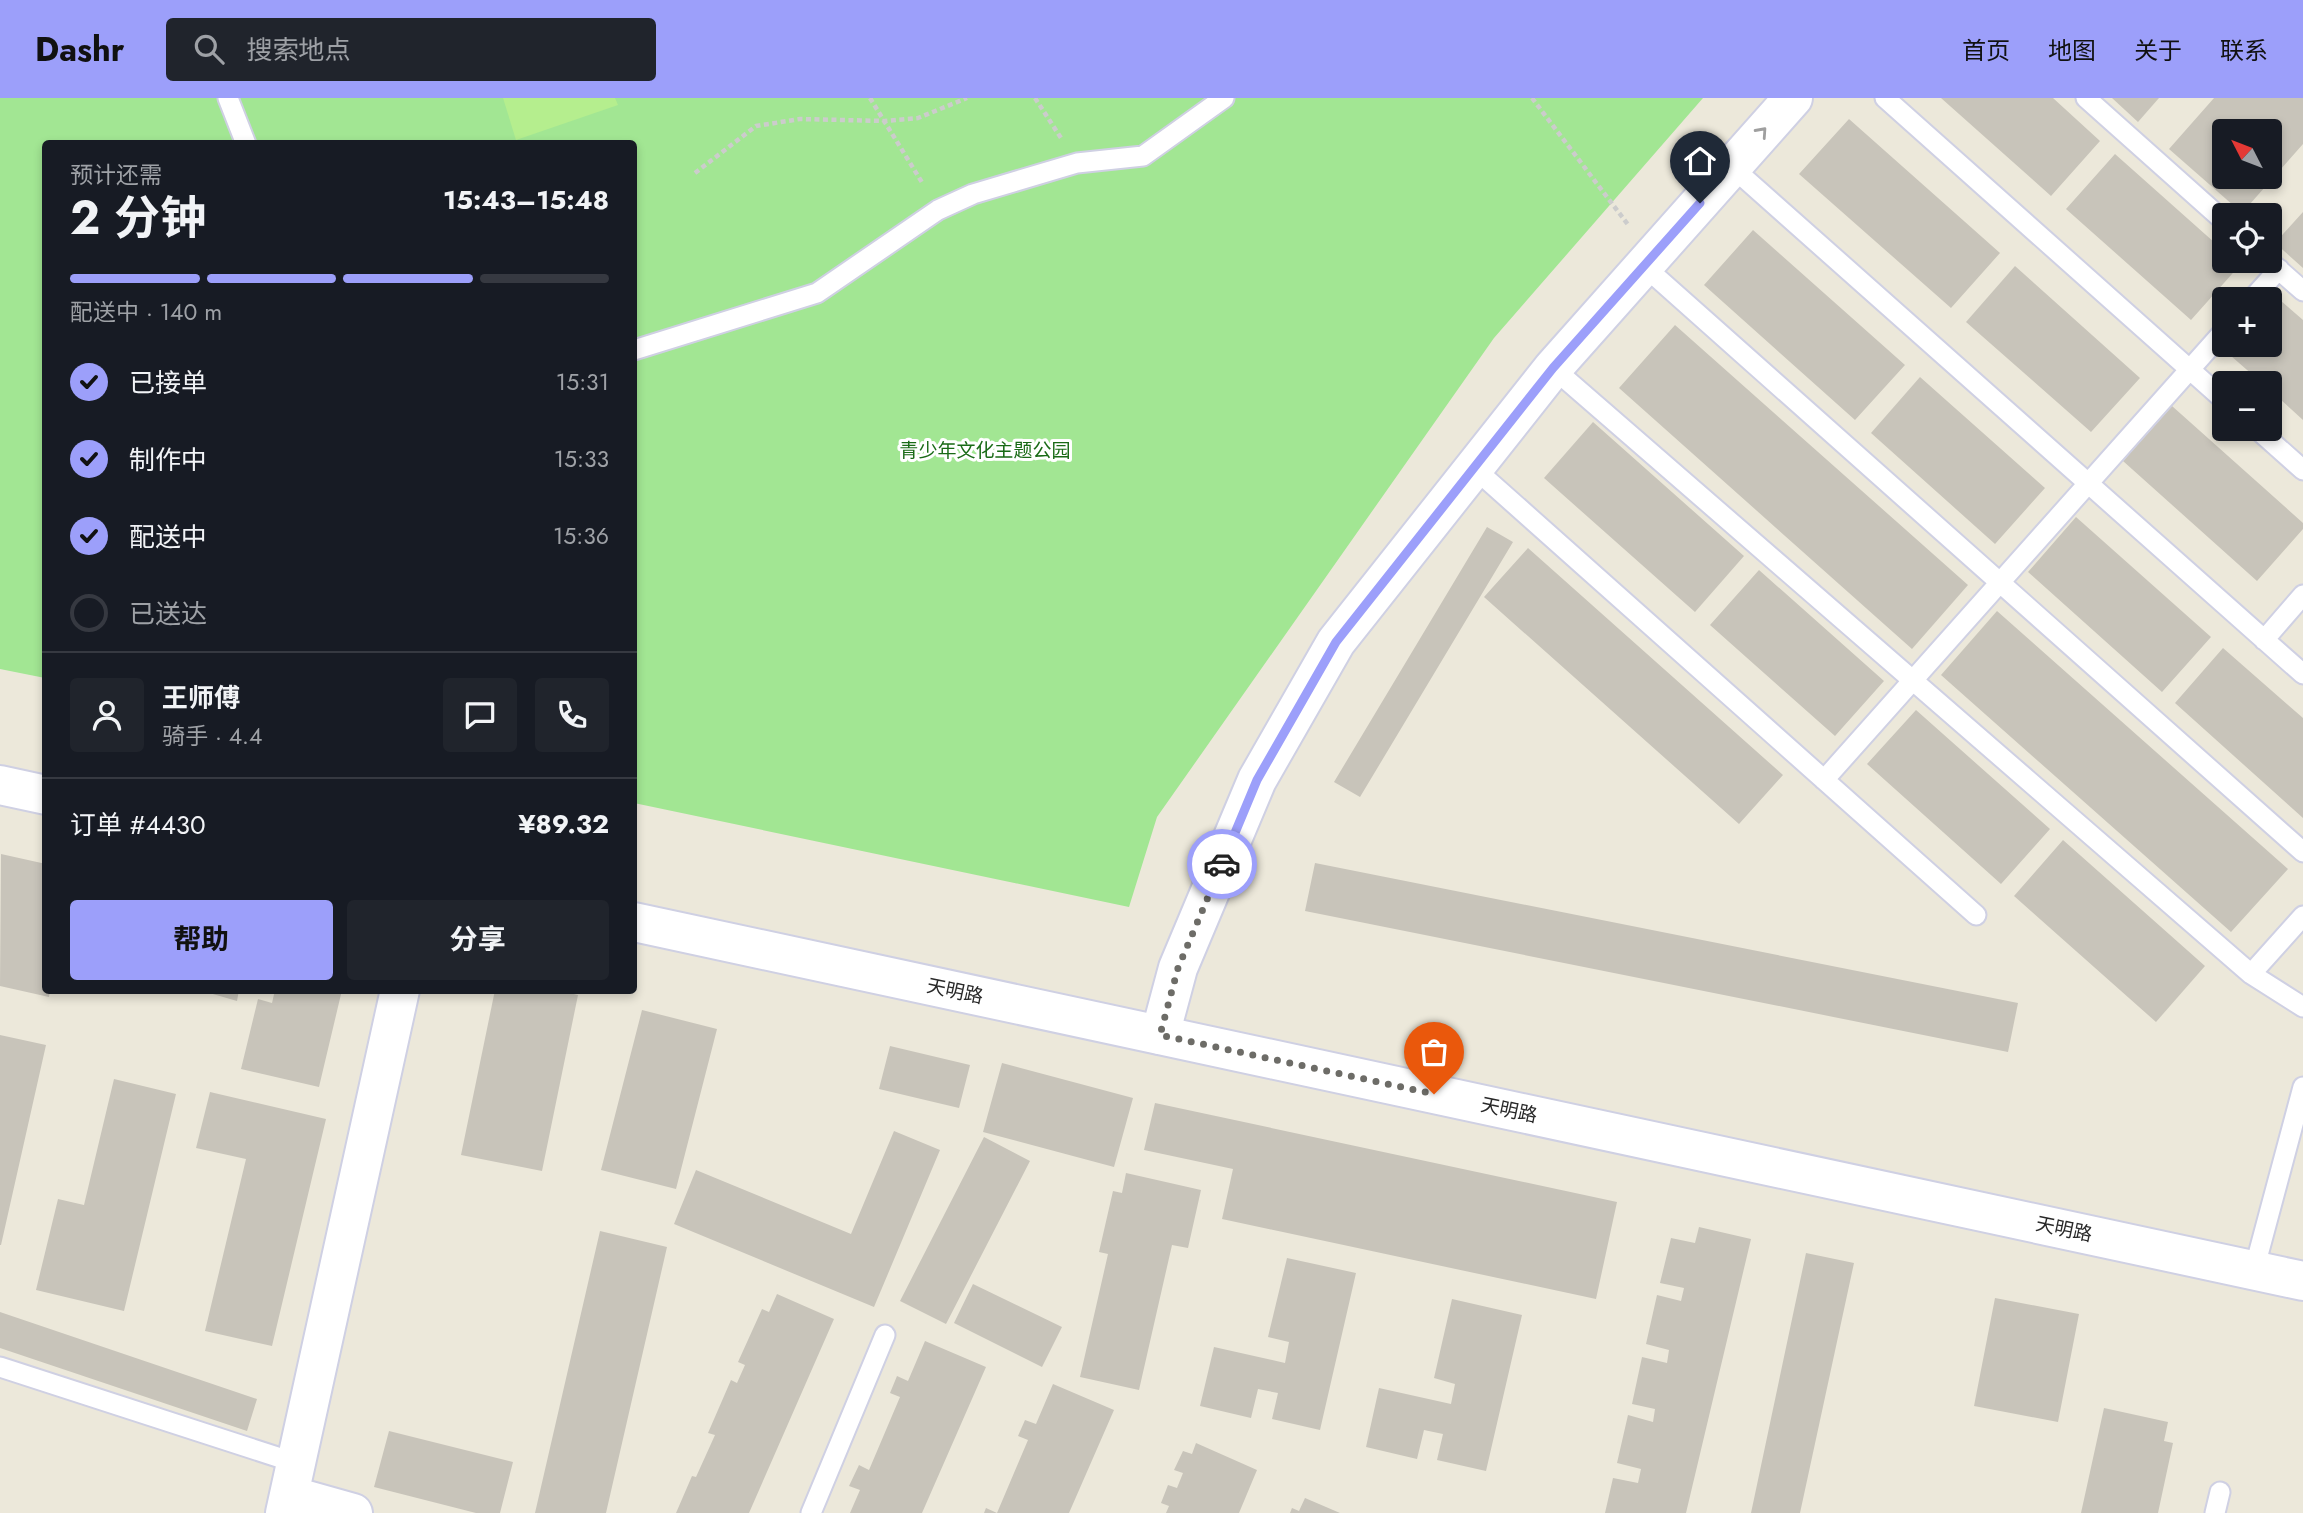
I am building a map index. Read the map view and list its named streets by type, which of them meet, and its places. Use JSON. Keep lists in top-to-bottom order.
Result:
{
  "streets": {
    "street": ["天明路"]
  },
  "parks": ["青少年文化主题公园"],
  "north": "top left",
  "page": {
    "header": "Dashr",
    "search": "搜索地点",
    "nav": [
      "首页",
      "地图",
      "关于",
      "联系"
    ],
    "map_buttons": ["+", "−"],
    "heading": ["2 分钟", "预计还需", "15:43–15:48"],
    "panel": [
      "王师傅",
      "骑手 · 4.4",
      "订单 #4430",
      "¥89.32"
    ],
    "bar": "配送中 · 140 m",
    "list": [
      ["已接单", "15:31"],
      ["制作中", "15:33"],
      ["配送中", "15:36"],
      "已送达"
    ],
    "buttons": ["帮助", "分享"]
  }
}
